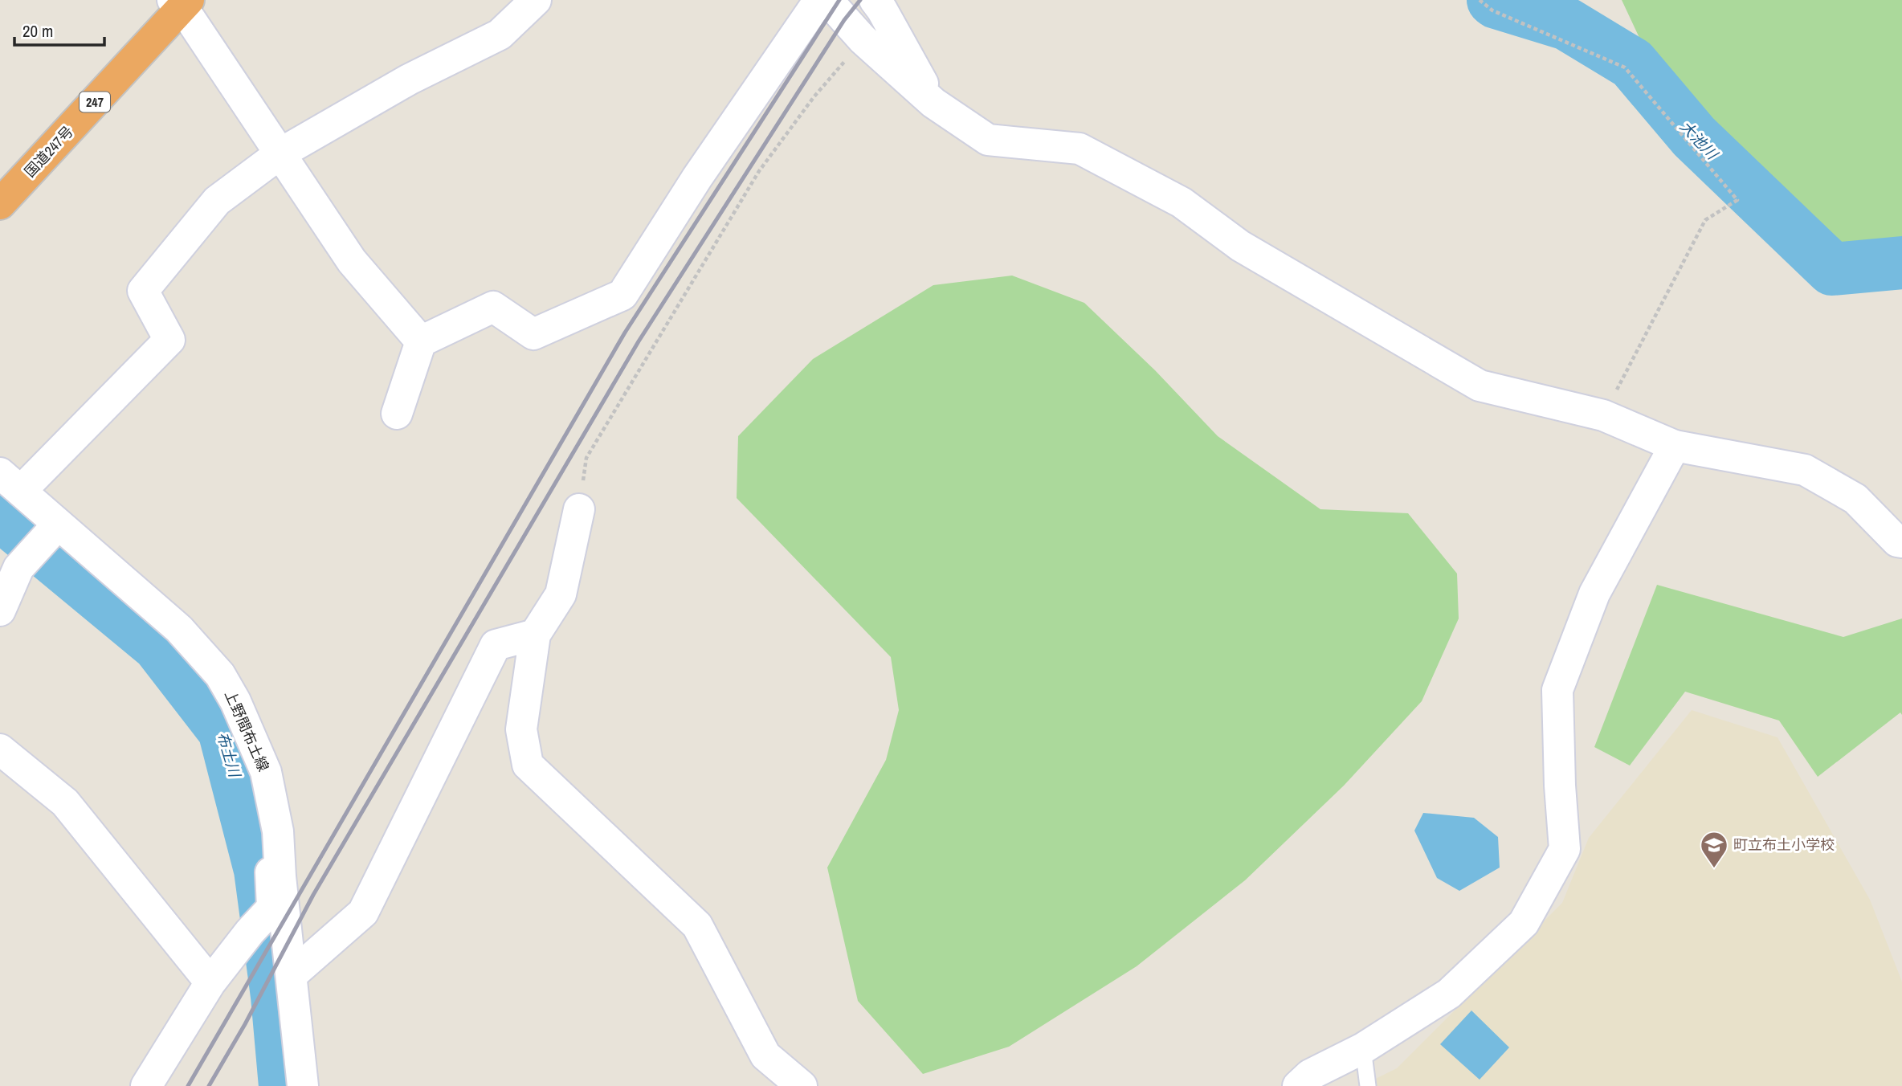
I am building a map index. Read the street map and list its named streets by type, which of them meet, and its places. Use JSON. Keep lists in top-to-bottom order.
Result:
{
  "streets": {
    "highway": ["247", "国道247号"],
    "street": ["上野間布土線"]
  },
  "water": ["大池川", "布土川"],
  "places": {
    "school or university": ["町立布土小学校"]
  },
  "scale_bar": "20 m"
}
